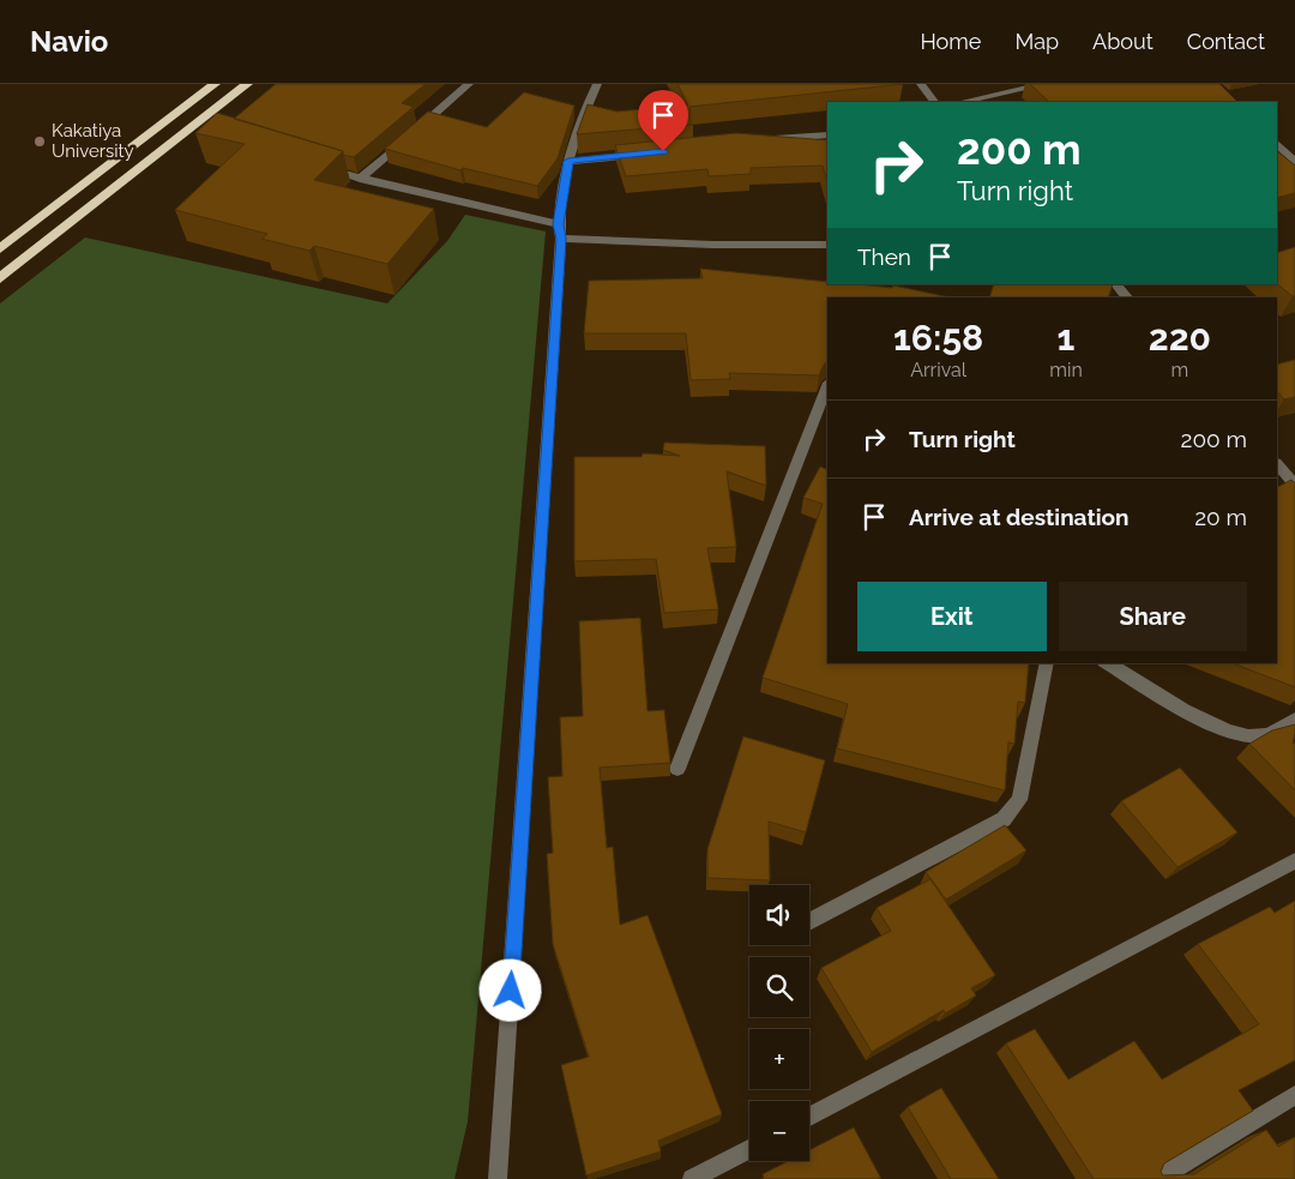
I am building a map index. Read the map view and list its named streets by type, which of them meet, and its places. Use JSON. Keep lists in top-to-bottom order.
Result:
{
  "places": ["Kakatiya University"],
  "page": {
    "header": "Navio",
    "nav": [
      "Home",
      "Map",
      "About",
      "Contact"
    ],
    "turn": ["200 m", "Turn right"],
    "then": "Then",
    "eta": [
      "16:58",
      "Arrival",
      "1",
      "min",
      "220",
      "m"
    ],
    "list": [
      {
        "name": "Turn right",
        "value": "200 m"
      },
      {
        "name": "Arrive at destination",
        "value": "20 m"
      }
    ],
    "buttons": ["Exit", "Share"],
    "map_buttons": ["+", "−"]
  }
}
